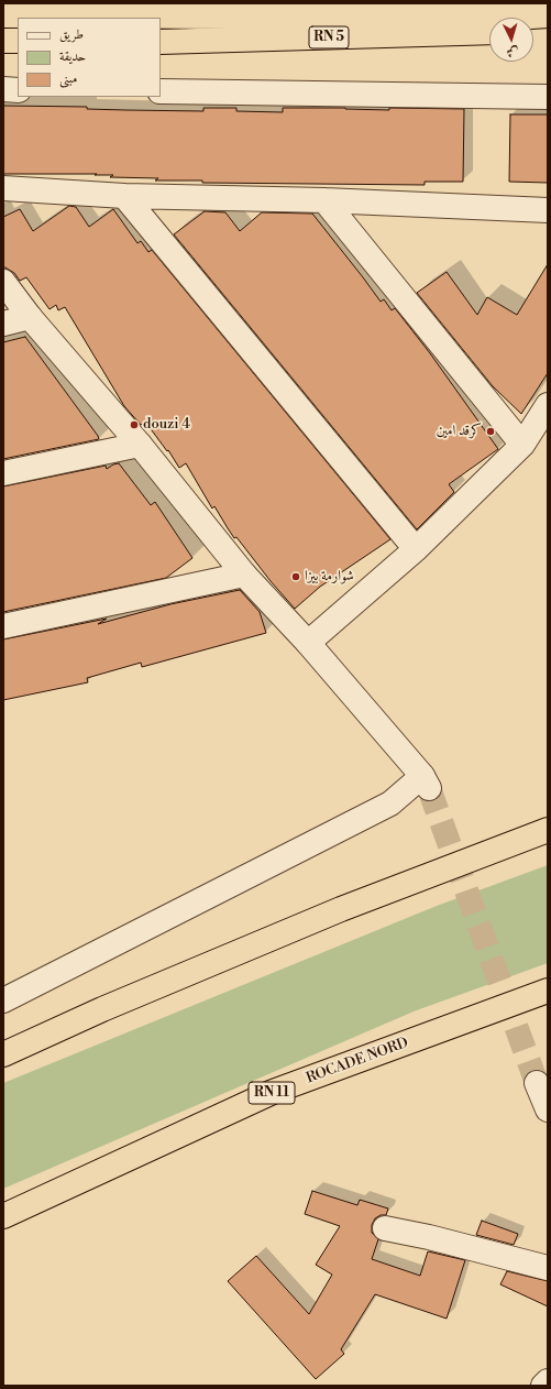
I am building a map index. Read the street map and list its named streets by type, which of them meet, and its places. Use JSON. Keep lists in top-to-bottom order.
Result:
{
  "streets": {
    "highway": ["RN 5", "ROCADE NORD", "RN 11"]
  },
  "places": ["douzi 4", "كرقد امين", "شوارمة بيزا"],
  "legend": ["طريق", "حديقة", "مبنى"],
  "north": "bottom"
}
